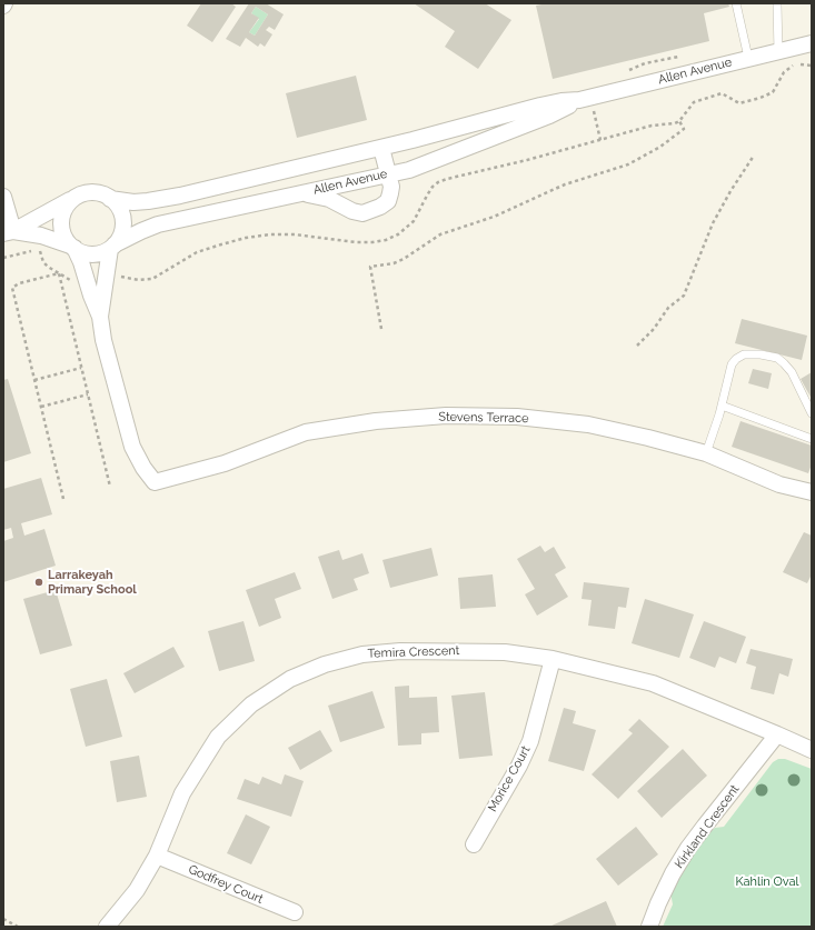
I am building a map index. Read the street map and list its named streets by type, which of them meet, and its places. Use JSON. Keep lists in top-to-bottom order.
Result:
{
  "streets": {
    "street": [
      "Allen Avenue",
      "Stevens Terrace",
      "Temira Crescent",
      "Morice Court",
      "Kirkland Crescent",
      "Godfrey Court"
    ]
  },
  "crossings": [
    ["Temira Crescent", "Morice Court"],
    ["Temira Crescent", "Kirkland Crescent"],
    ["Temira Crescent", "Godfrey Court"]
  ],
  "parks": ["Kahlin Oval"],
  "places": ["Larrakeyah Primary School"]
}
